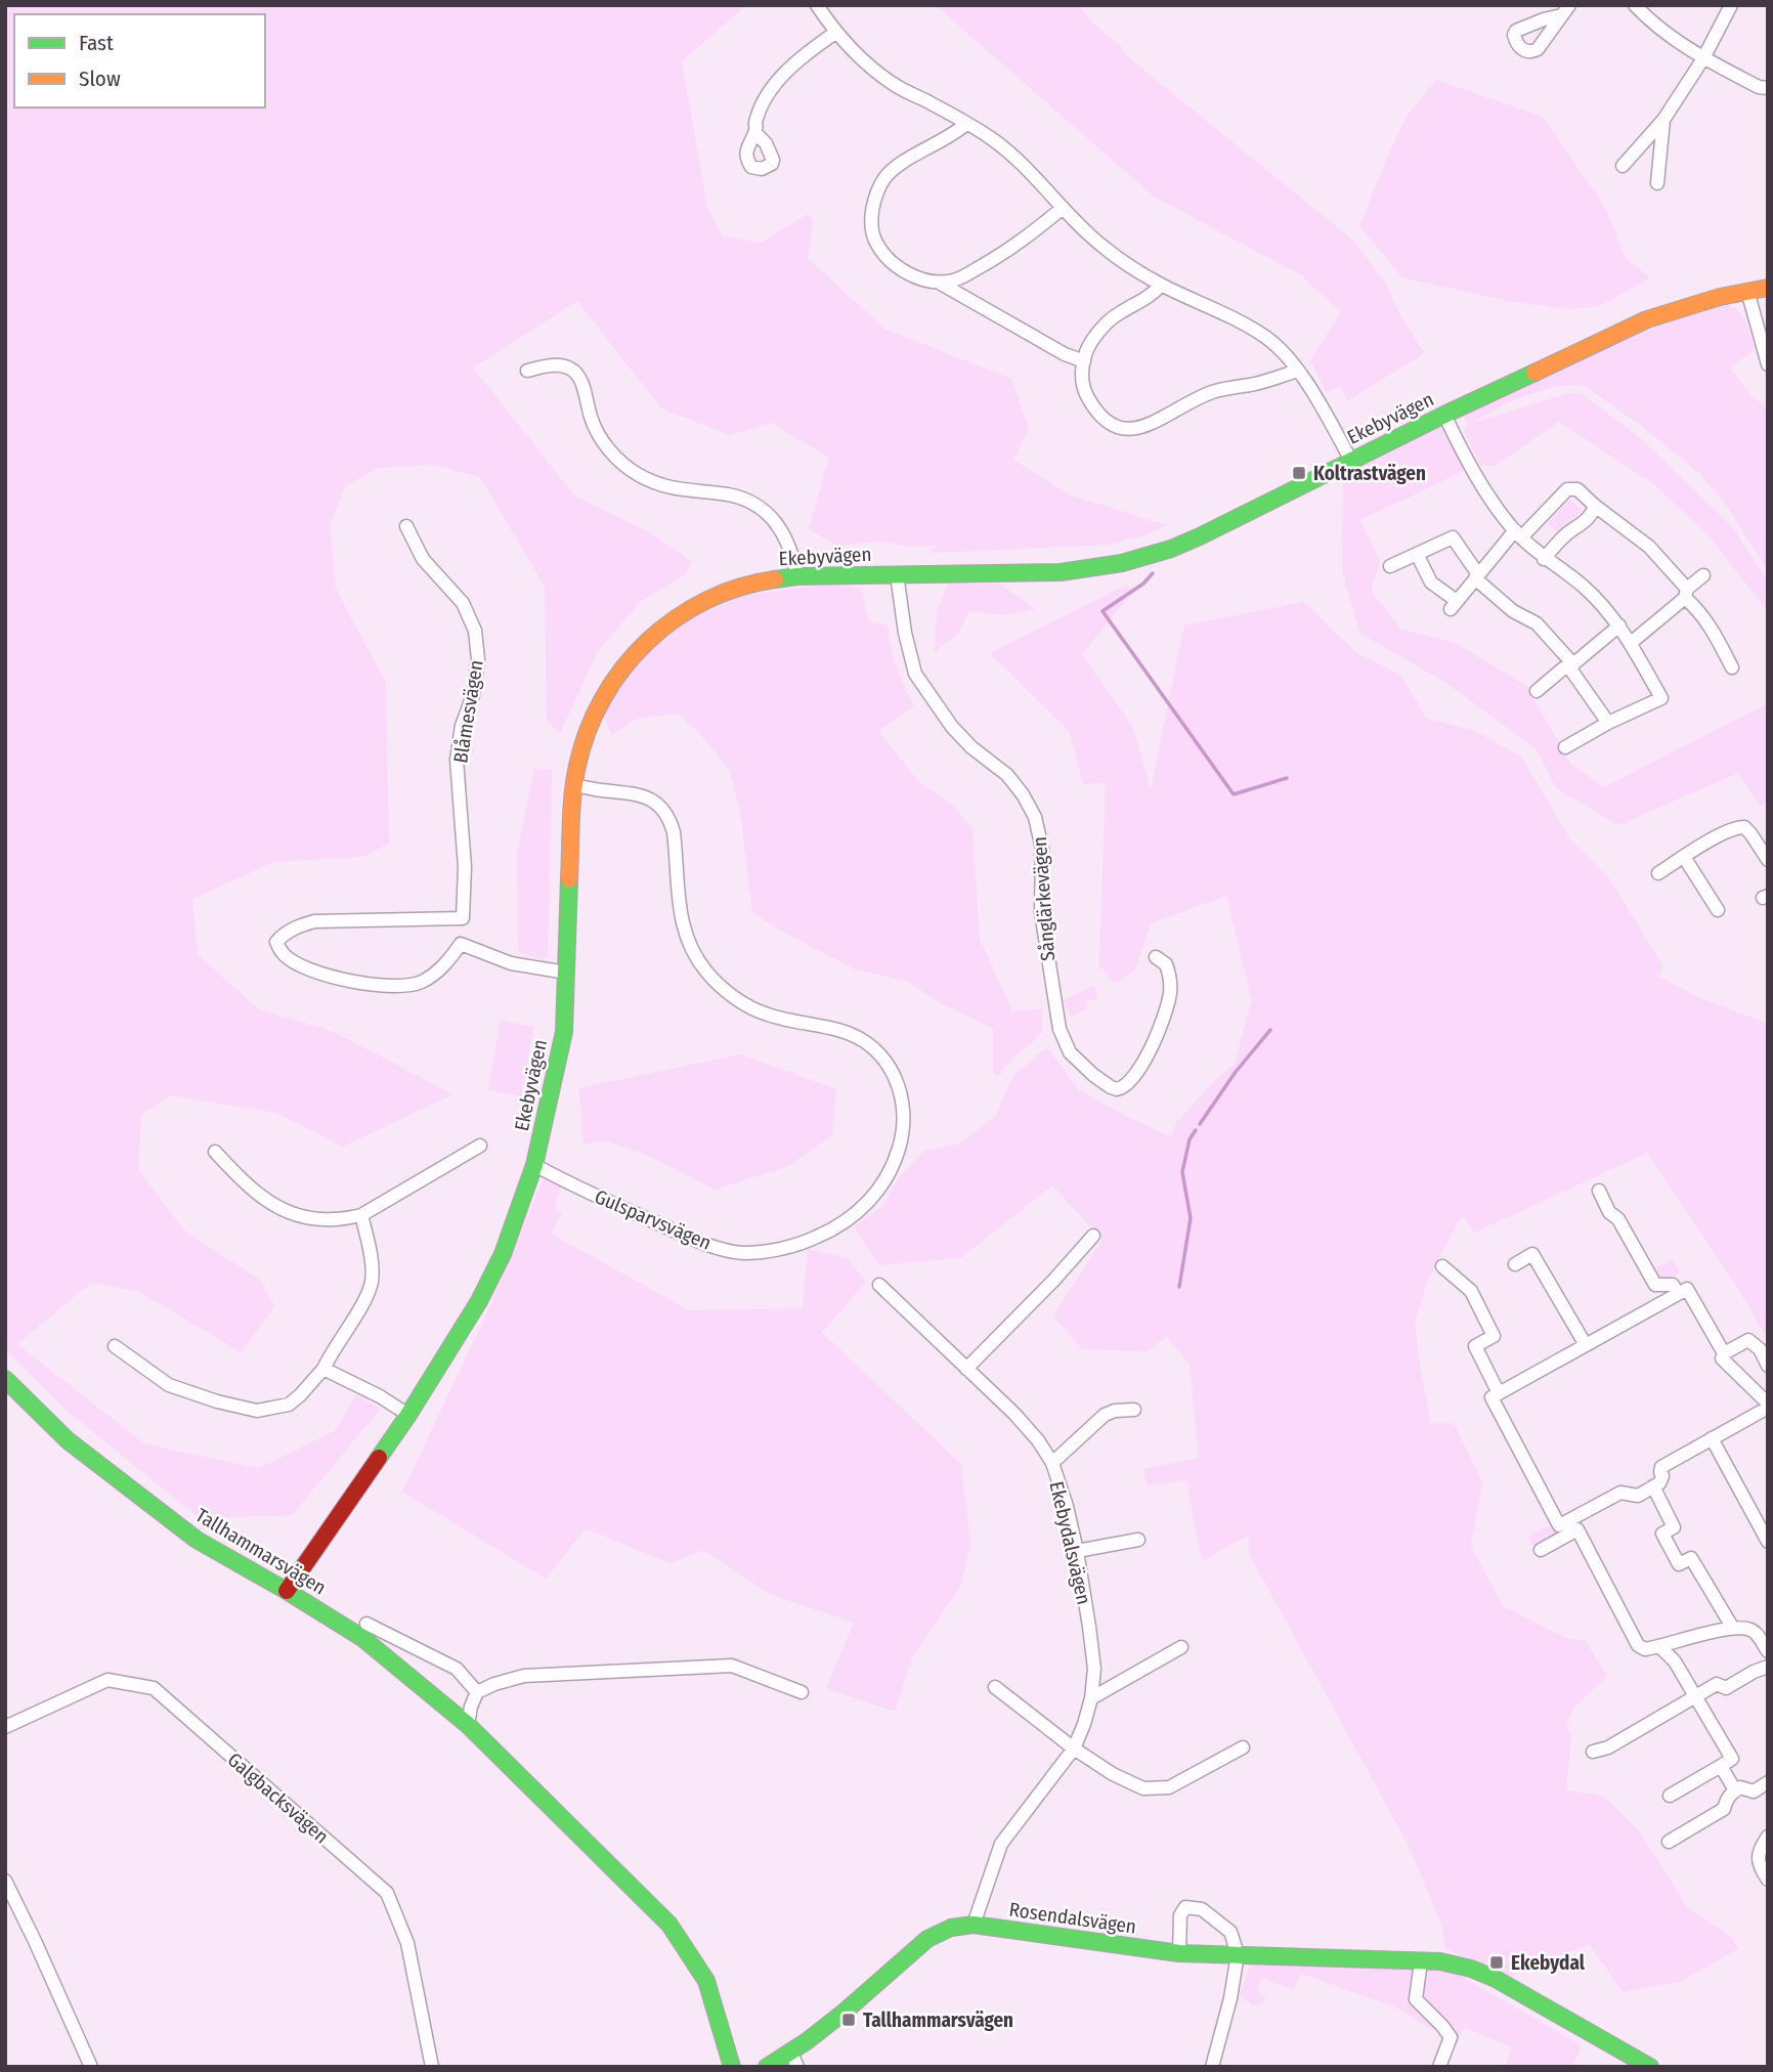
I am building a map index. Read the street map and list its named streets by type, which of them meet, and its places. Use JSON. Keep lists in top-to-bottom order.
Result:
{
  "streets": {
    "street": [
      "Ekebyvägen",
      "Blåmesvägen",
      "Sånglärkevägen",
      "Gulsparvsvägen",
      "Ekebydalsvägen",
      "Tallhammarsvägen",
      "Galgbacksvägen",
      "Rosendalsvägen"
    ]
  },
  "crossings": [
    ["Ekebyvägen", "Sånglärkevägen"],
    ["Ekebyvägen", "Gulsparvsvägen"],
    ["Ekebyvägen", "Tallhammarsvägen"],
    ["Ekebydalsvägen", "Rosendalsvägen"]
  ],
  "places": {
    "transit": ["Koltrastvägen", "Ekebydal", "Tallhammarsvägen"]
  },
  "legend": ["Fast", "Slow"]
}
